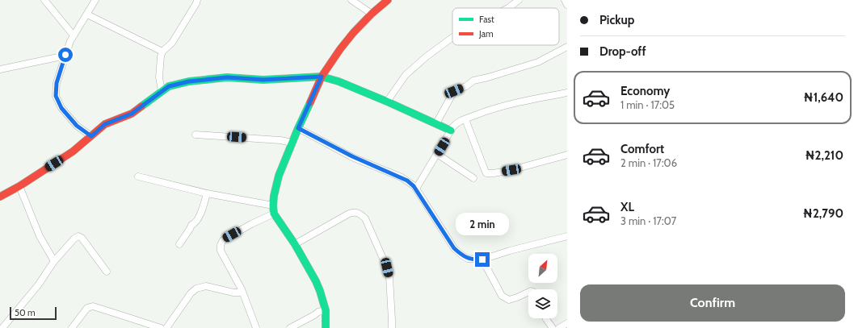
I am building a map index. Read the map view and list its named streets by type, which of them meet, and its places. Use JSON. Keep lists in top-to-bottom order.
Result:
{
  "legend": ["Fast", "Jam"],
  "scale_bar": "50 m",
  "north": "top right",
  "page": {
    "banner": ["Pickup", "Drop-off"],
    "list": [
      {
        "name": "Economy",
        "note": "1 min · 17:05",
        "value": "₦1,640"
      },
      {
        "name": "Comfort",
        "note": "2 min · 17:06",
        "value": "₦2,210"
      },
      {
        "name": "XL",
        "note": "3 min · 17:07",
        "value": "₦2,790"
      }
    ],
    "bubble": "2 min",
    "buttons": "Confirm",
    "scale": "50 m"
  }
}
